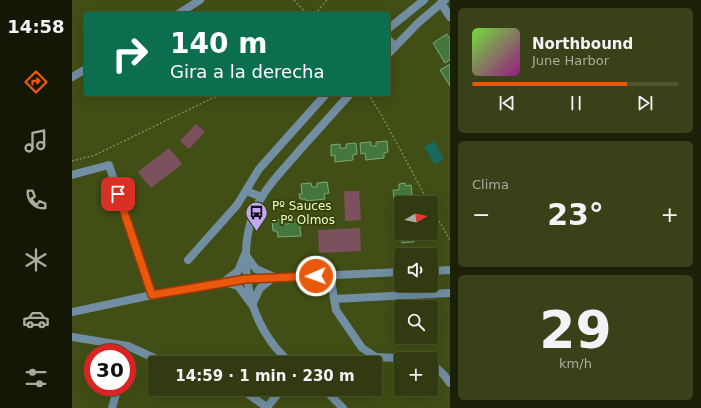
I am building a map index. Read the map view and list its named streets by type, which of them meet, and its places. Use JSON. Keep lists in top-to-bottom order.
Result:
{
  "places": {
    "bus stop": ["Pº Sauces - Pº Olmos"]
  },
  "north": "right",
  "page": {
    "tabs": "14:58",
    "turn": ["140 m", "Gira a la derecha"],
    "song": ["Northbound", "June Harbor"],
    "tile": [
      "Clima",
      ["29", "km/h"]
    ],
    "map_buttons": "+",
    "heat": ["−", "23°", "+"],
    "limit": "30",
    "trip": "14:59 · 1 min · 230 m"
  }
}
